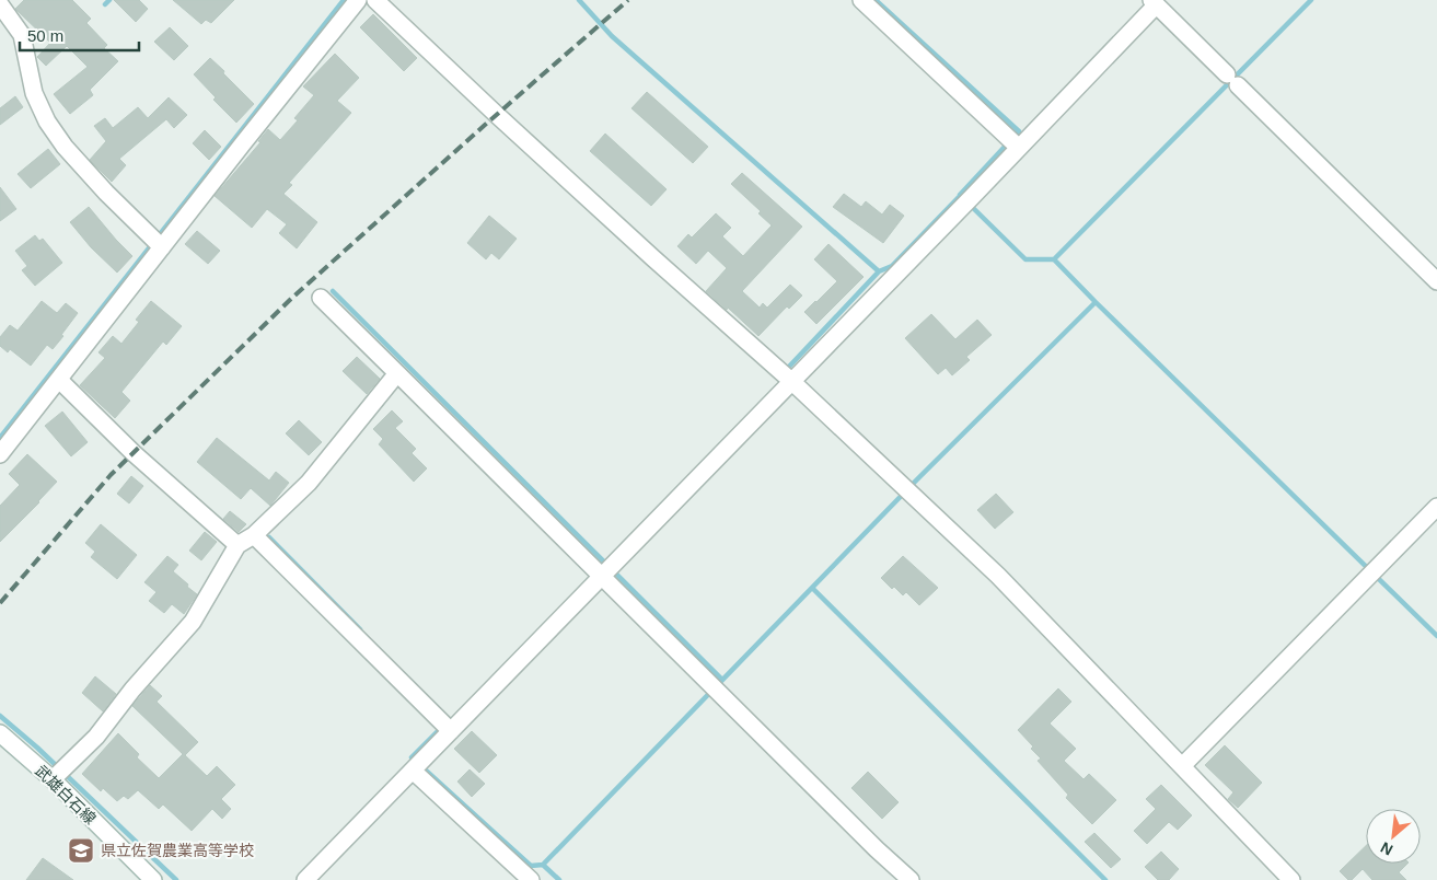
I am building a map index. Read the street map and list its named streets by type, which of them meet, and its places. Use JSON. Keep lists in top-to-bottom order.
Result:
{
  "streets": {
    "street": ["武雄白石線"]
  },
  "places": {
    "school or university": ["県立佐賀農業高等学校"]
  },
  "scale_bar": "50 m",
  "north": "bottom left"
}
